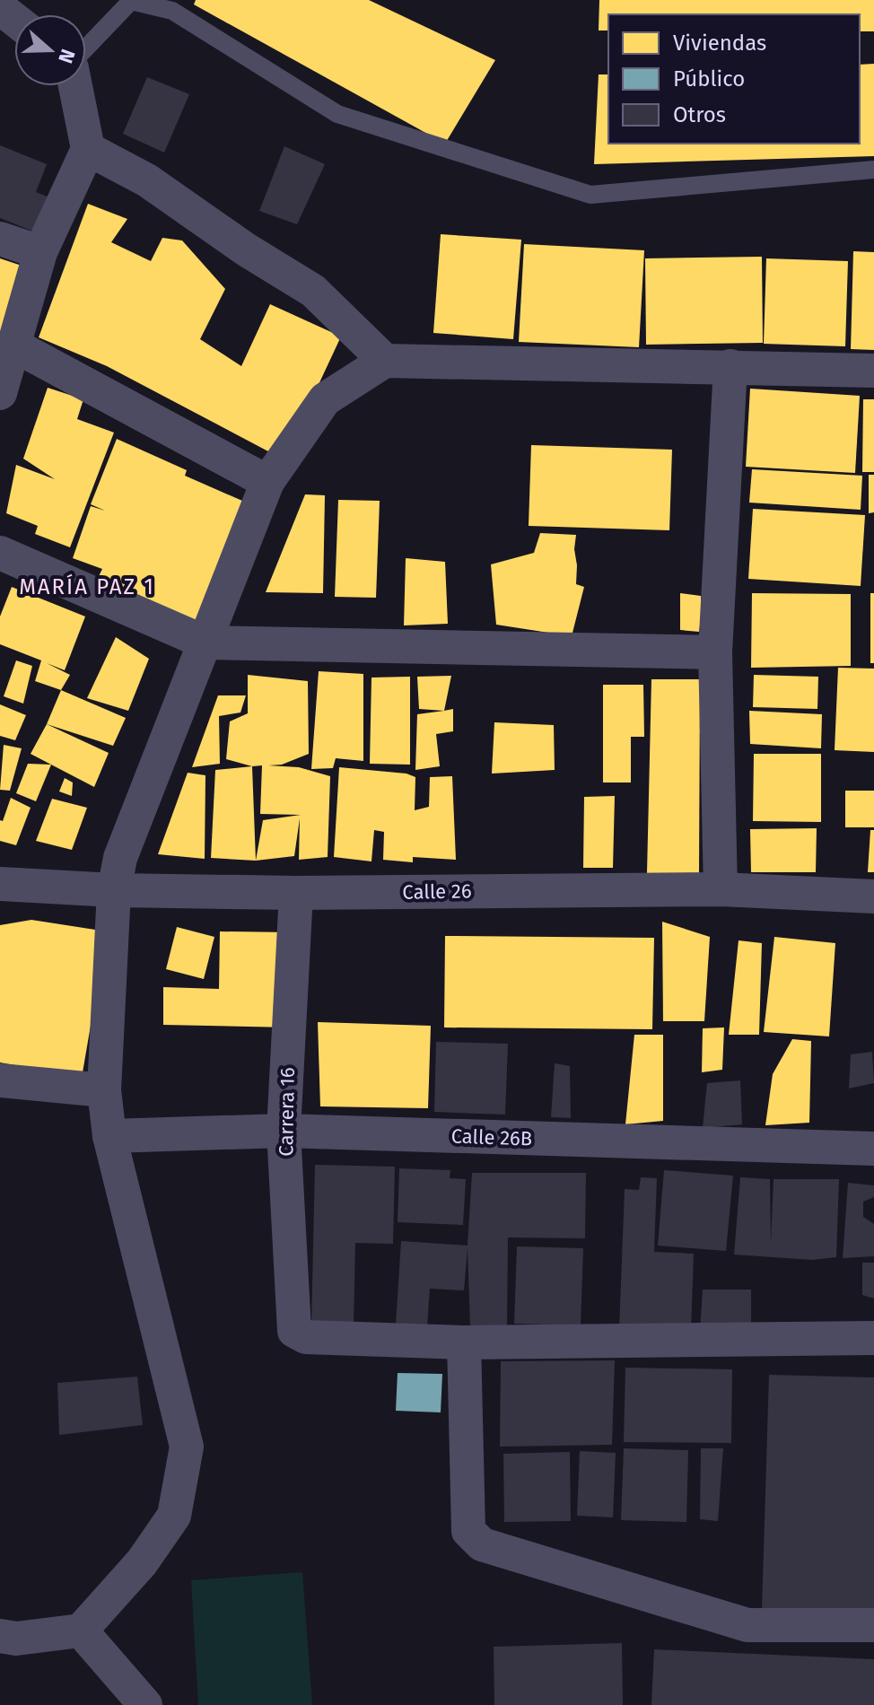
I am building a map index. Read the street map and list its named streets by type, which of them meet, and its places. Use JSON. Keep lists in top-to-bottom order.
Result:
{
  "streets": {
    "street": ["Calle 26", "Carrera 16", "Calle 26B"]
  },
  "crossings": [
    ["Calle 26", "Carrera 16"],
    ["Carrera 16", "Calle 26B"]
  ],
  "districts": ["MARÍA PAZ 1"],
  "legend": ["Viviendas", "Público", "Otros"],
  "north": "right"
}
